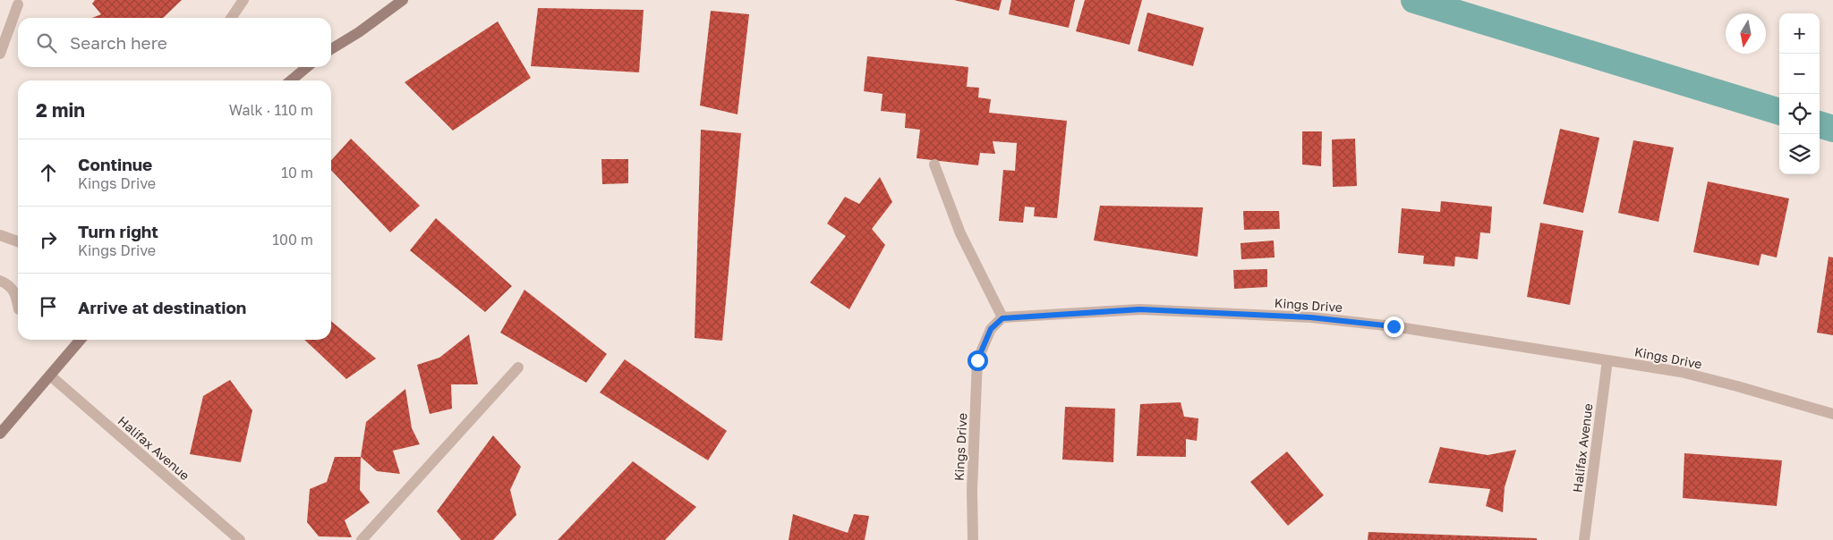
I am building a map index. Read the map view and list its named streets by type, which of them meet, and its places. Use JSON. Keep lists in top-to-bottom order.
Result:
{
  "streets": {
    "street": ["Kings Drive", "Halifax Avenue"]
  },
  "crossings": [
    ["Kings Drive", "Halifax Avenue"]
  ],
  "north": "bottom",
  "page": {
    "map_buttons": ["+", "−"],
    "search": "Search here",
    "heading": ["2 min", "Walk · 110 m"],
    "list": [
      ["Continue", "Kings Drive", "10 m"],
      ["Turn right", "Kings Drive", "100 m"],
      "Arrive at destination"
    ]
  }
}
